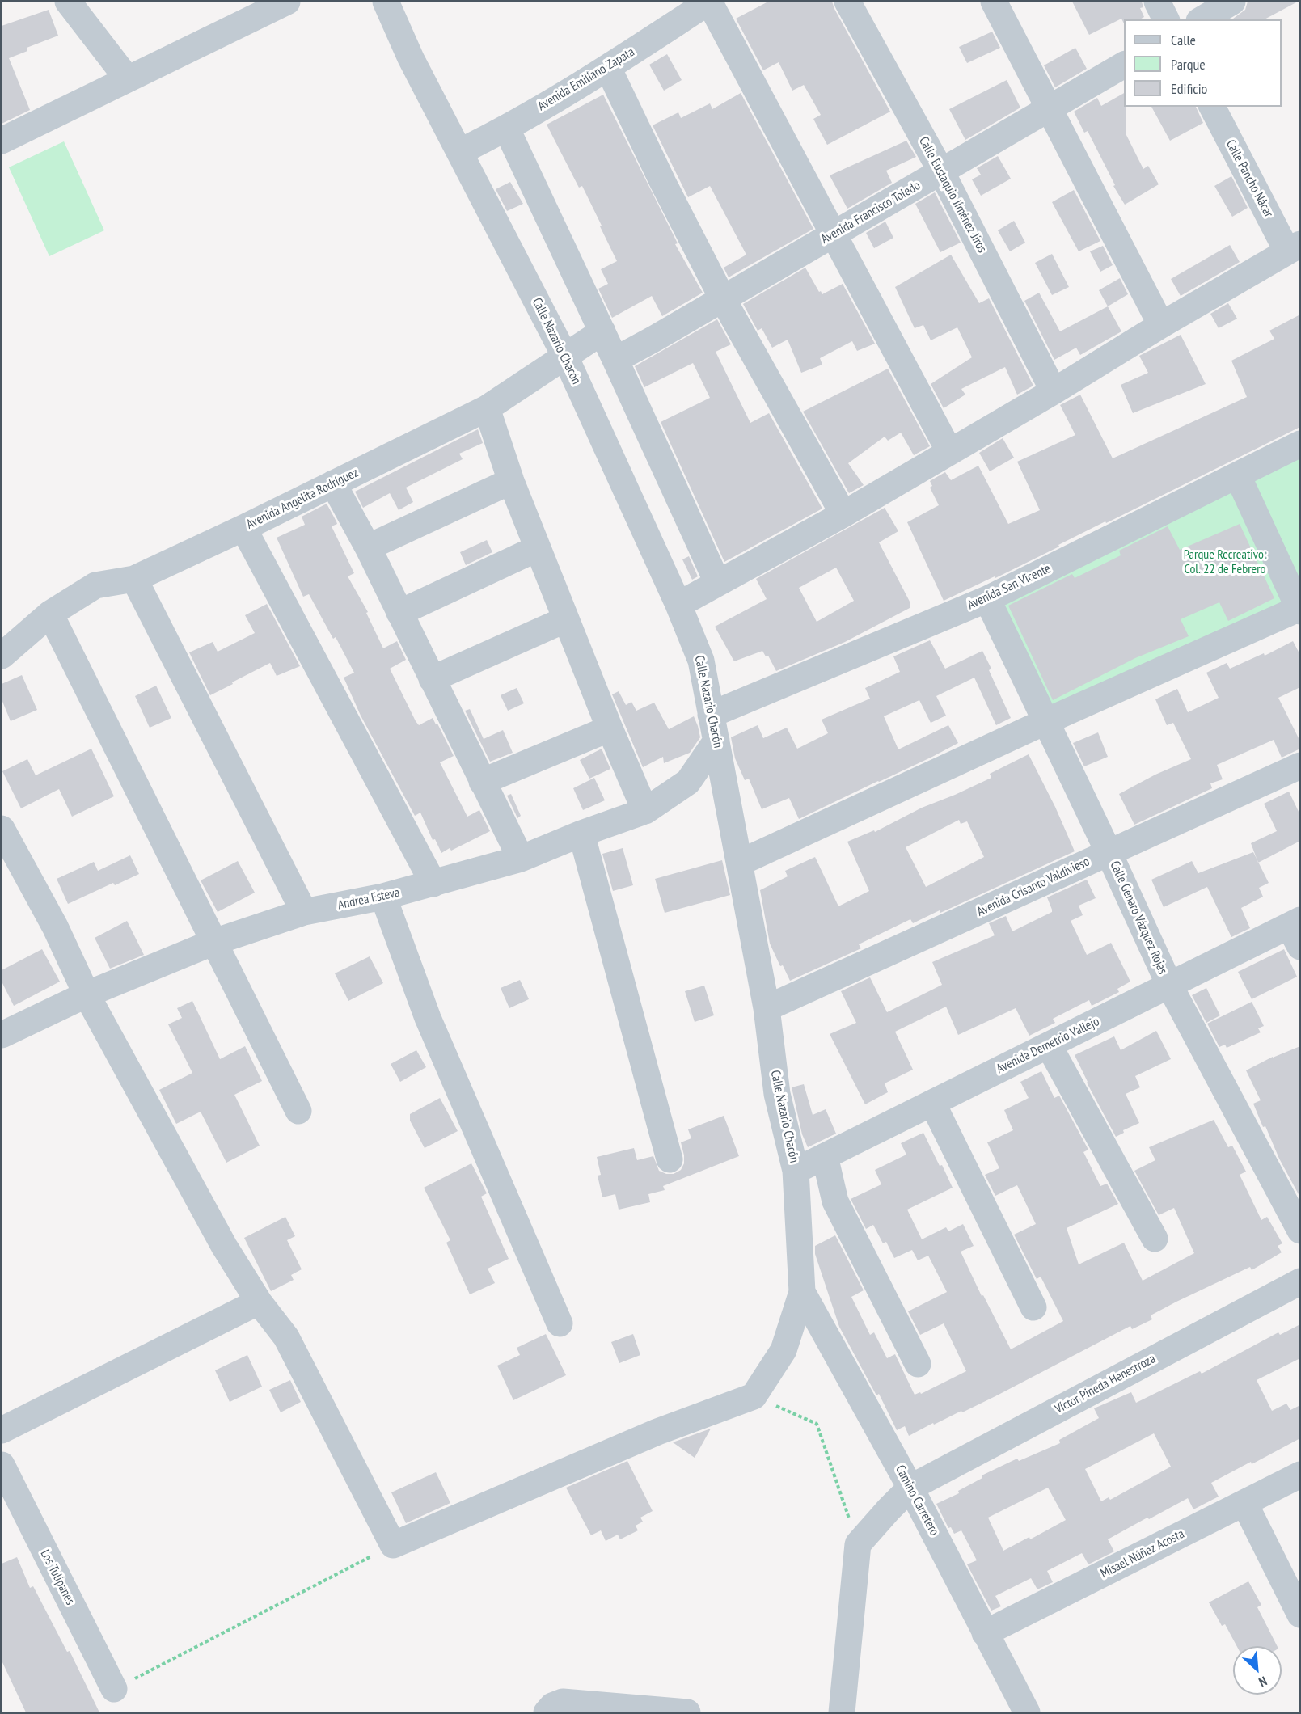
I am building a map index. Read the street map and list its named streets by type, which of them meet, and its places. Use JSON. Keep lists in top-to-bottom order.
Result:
{
  "streets": {
    "street": [
      "Avenida Emiliano Zapata",
      "Calle Pancho Nácar",
      "Calle Eustaquio Jiménez Jiros",
      "Avenida Francisco Toledo",
      "Calle Nazario Chacón",
      "Avenida Angelita Rodríguez",
      "Avenida San Vicente",
      "Avenida Crisanto Valdivieso",
      "Andrea Esteva",
      "Calle Genaro Vázquez Rojas",
      "Avenida Demetrio Vallejo",
      "Víctor Pineda Henestroza",
      "Camino Carretero",
      "Misael Núñez Acosta",
      "Los Tulipanes"
    ]
  },
  "crossings": [
    ["Avenida Emiliano Zapata", "Calle Nazario Chacón"],
    ["Calle Eustaquio Jiménez Jiros", "Avenida Francisco Toledo"],
    ["Calle Nazario Chacón", "Avenida Angelita Rodríguez"],
    ["Calle Nazario Chacón", "Avenida San Vicente"],
    ["Calle Nazario Chacón", "Avenida Crisanto Valdivieso"],
    ["Calle Nazario Chacón", "Andrea Esteva"],
    ["Calle Nazario Chacón", "Avenida Demetrio Vallejo"],
    ["Calle Nazario Chacón", "Camino Carretero"],
    ["Avenida San Vicente", "Calle Genaro Vázquez Rojas"],
    ["Avenida Crisanto Valdivieso", "Calle Genaro Vázquez Rojas"],
    ["Calle Genaro Vázquez Rojas", "Avenida Demetrio Vallejo"],
    ["Víctor Pineda Henestroza", "Camino Carretero"],
    ["Camino Carretero", "Misael Núñez Acosta"]
  ],
  "parks": ["Parque Recreativo: Col. 22 de Febrero"],
  "legend": ["Calle", "Parque", "Edificio"],
  "north": "bottom right"
}
